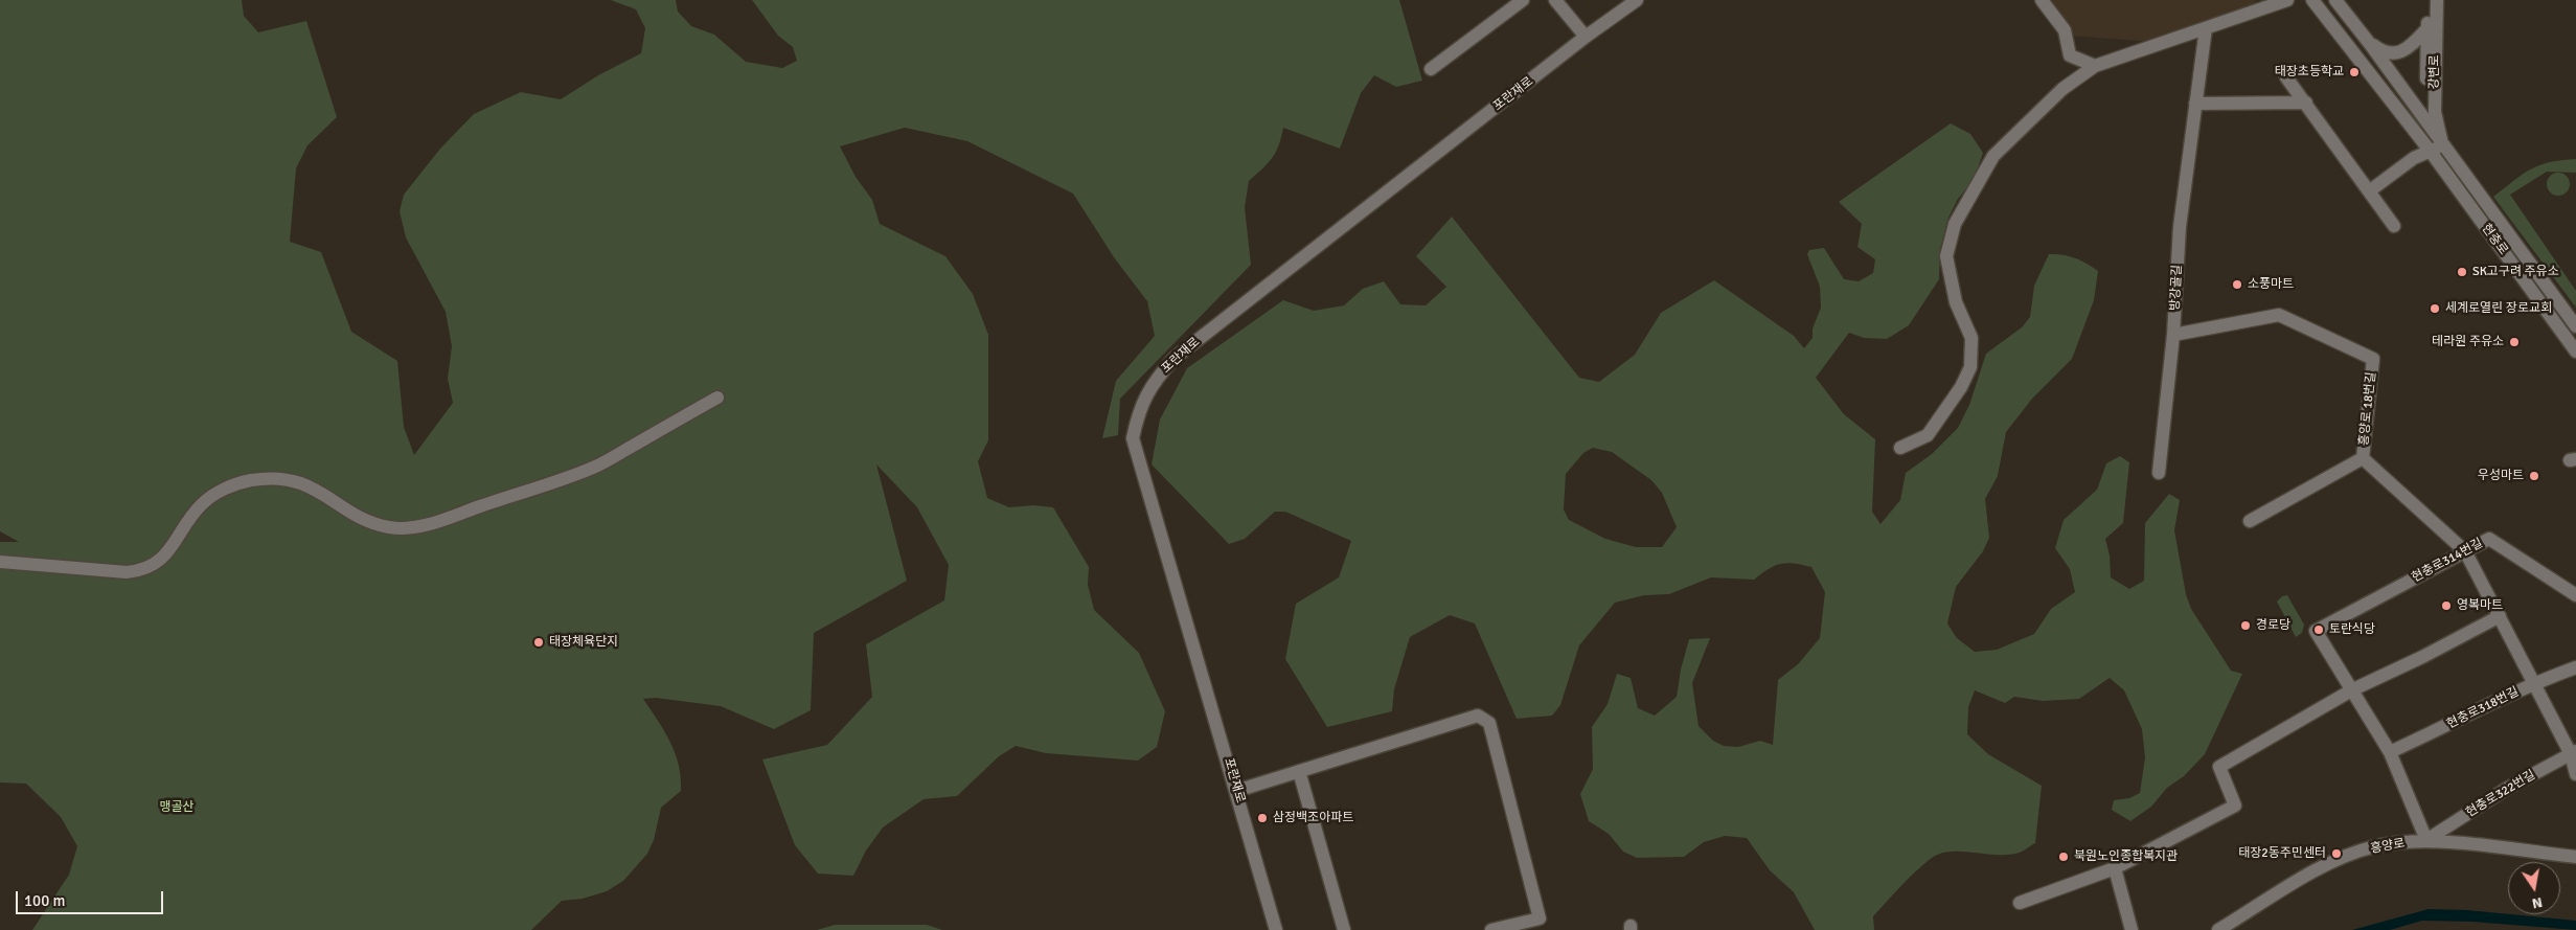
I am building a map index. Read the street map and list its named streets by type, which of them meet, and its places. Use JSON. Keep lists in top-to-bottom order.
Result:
{
  "streets": {
    "street": [
      "강변로",
      "포란재로",
      "현충로",
      "방강골길",
      "흥양로 18번길",
      "현충로314번길",
      "현충로318번길",
      "현충로322번길",
      "흥양로"
    ]
  },
  "crossings": [
    ["강변로", "현충로"],
    ["방강골길", "흥양로 18번길"],
    ["흥양로 18번길", "현충로314번길"],
    ["흥양로 18번길", "현충로318번길"],
    ["흥양로 18번길", "현충로322번길"],
    ["현충로322번길", "흥양로"]
  ],
  "parks": ["맹골산"],
  "places": [
    "태장초등학교",
    "SK고구려 주유소",
    "소풍마트",
    "세계로열린 장로교회",
    "테라원 주유소",
    "우성마트",
    "영복마트",
    "경로당",
    "토란식당",
    "태장체육단지",
    "삼정백조아파트",
    "태장2동주민센터",
    "북원노인종합복지관"
  ],
  "scale_bar": "100 m",
  "north": "bottom"
}
